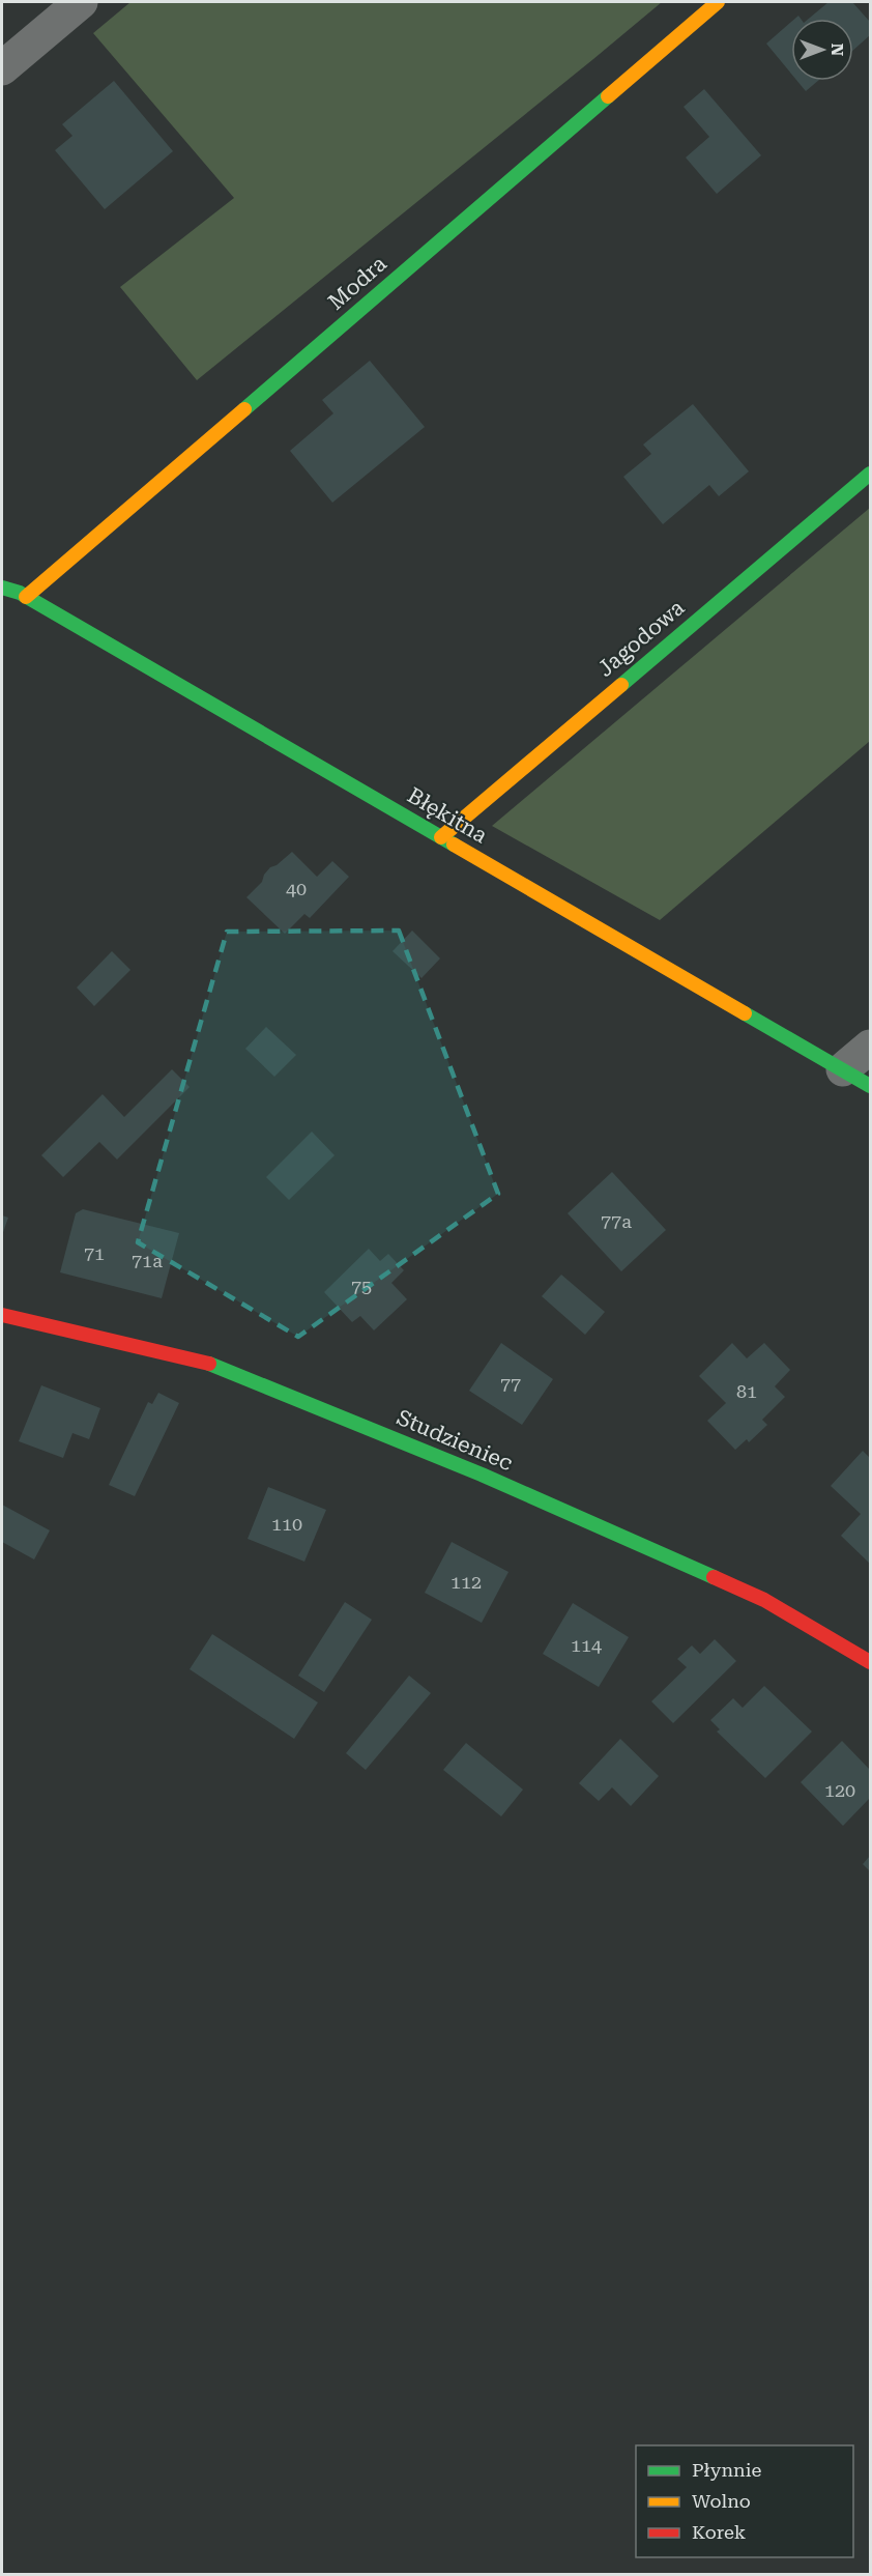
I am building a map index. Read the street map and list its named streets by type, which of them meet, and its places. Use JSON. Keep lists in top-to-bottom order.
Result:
{
  "streets": {
    "street": [
      "Modra",
      "Jagodowa",
      "Błękitna",
      "Studzieniec"
    ]
  },
  "crossings": [
    ["Modra", "Błękitna"],
    ["Jagodowa", "Błękitna"]
  ],
  "house_numbers": [
    "40",
    "77a",
    "71",
    "71a",
    "75",
    "77",
    "81",
    "110",
    "112",
    "114",
    "120"
  ],
  "legend": ["Płynnie", "Wolno", "Korek"],
  "north": "right"
}
